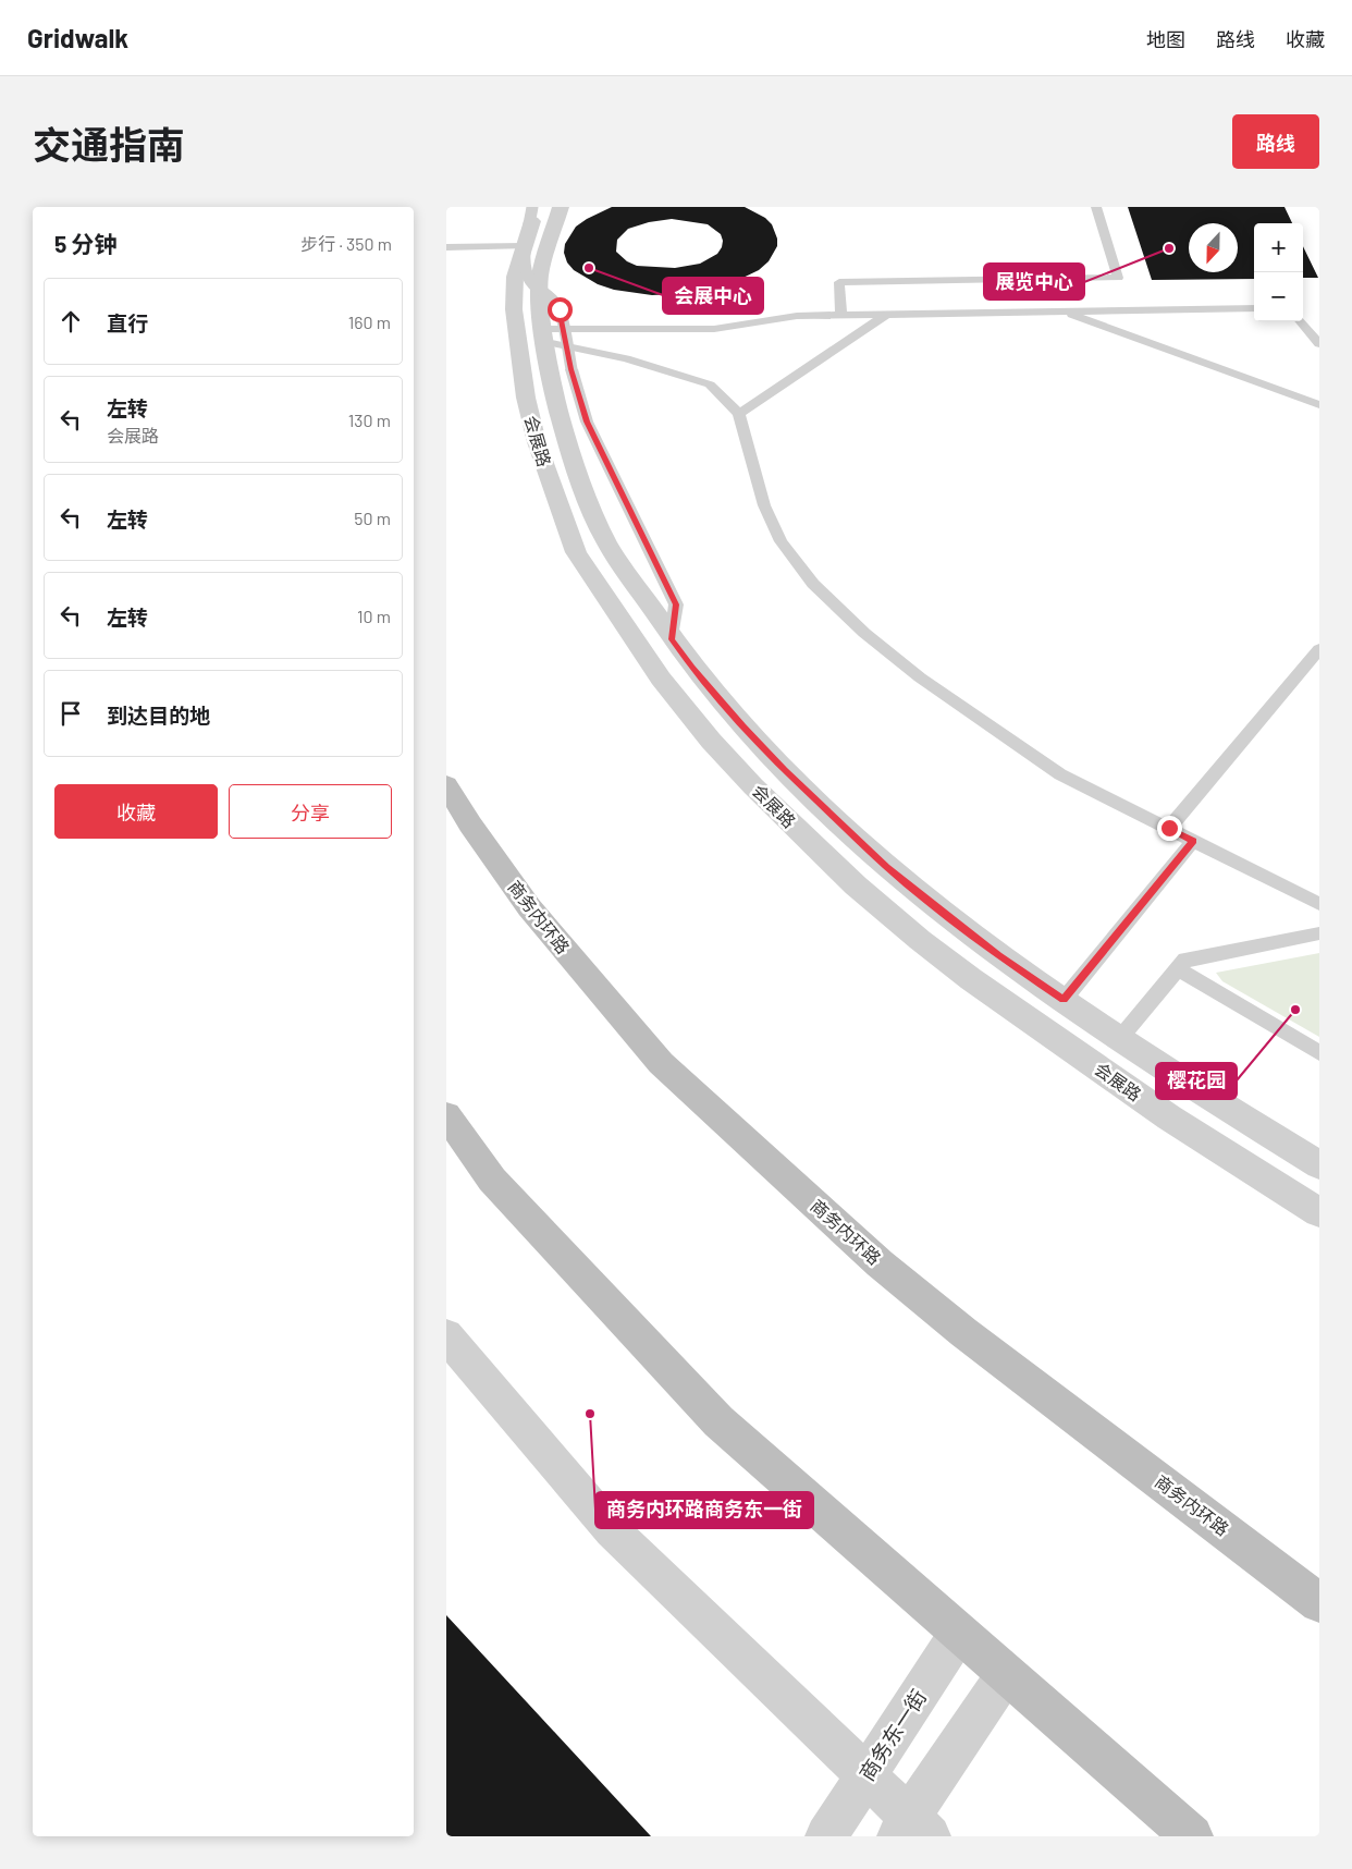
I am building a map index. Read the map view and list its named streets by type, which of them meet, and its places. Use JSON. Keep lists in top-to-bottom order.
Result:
{
  "streets": {
    "street": ["会展路", "商务内环路", "商务东一街"]
  },
  "places": [
    "展览中心",
    "会展中心",
    "樱花园",
    "商务内环路商务东一街"
  ],
  "north": "bottom",
  "page": {
    "header": "Gridwalk",
    "nav": ["地图", "路线", "收藏"],
    "title": "交通指南",
    "buttons": [
      "路线",
      ["收藏", "分享"]
    ],
    "heading": ["5 分钟", "步行 · 350 m"],
    "map_buttons": ["+", "−"],
    "list": [
      ["直行", "160 m"],
      ["左转", "会展路", "130 m"],
      ["左转", "50 m"],
      ["左转", "10 m"],
      "到达目的地"
    ]
  }
}
